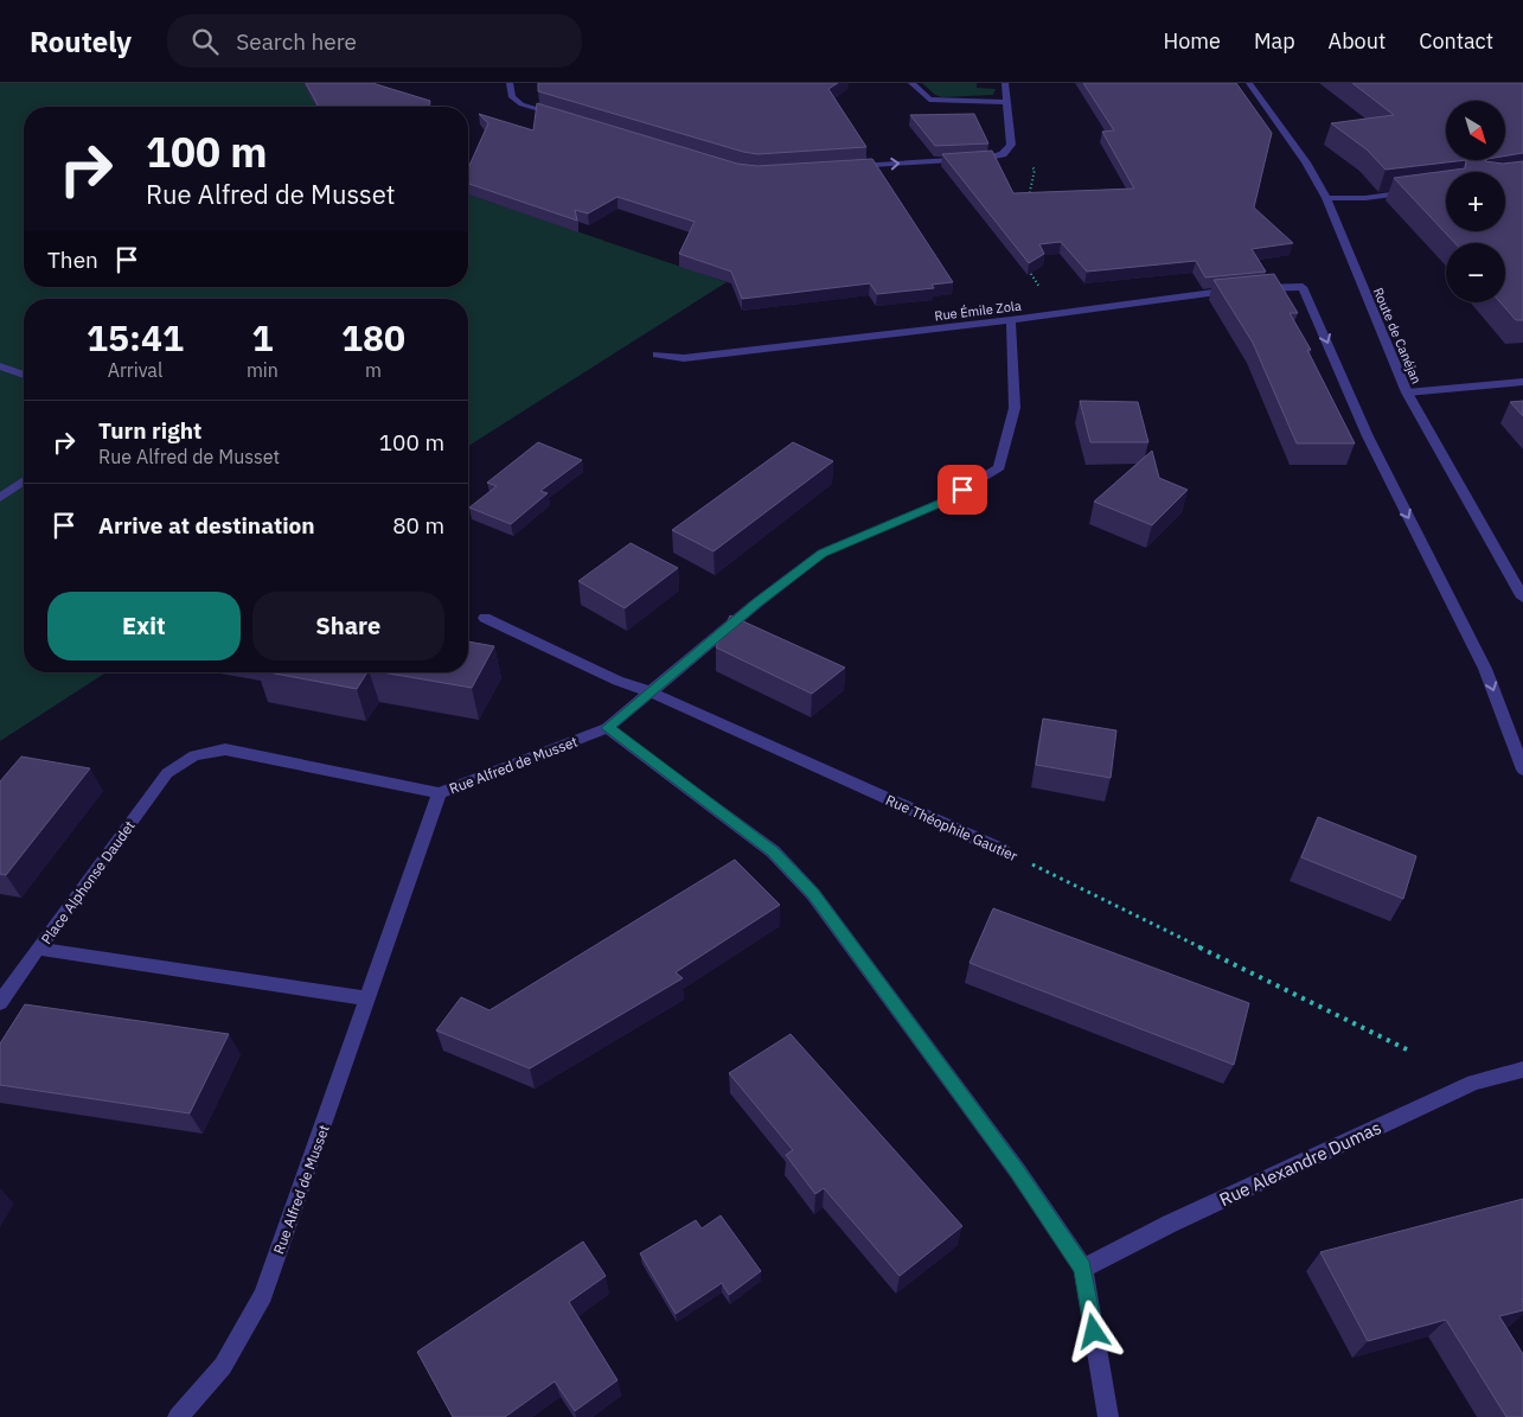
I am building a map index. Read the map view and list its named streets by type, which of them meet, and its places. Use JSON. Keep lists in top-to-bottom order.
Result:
{
  "streets": {
    "street": [
      "Rue Émile Zola",
      "Route de Canéjan",
      "Rue Alfred de Musset",
      "Rue Théophile Gautier",
      "Place Alphonse Daudet",
      "Rue Alexandre Dumas"
    ]
  },
  "crossings": [
    ["Rue Émile Zola", "Rue Alfred de Musset"],
    ["Rue Alfred de Musset", "Rue Théophile Gautier"],
    ["Rue Alfred de Musset", "Place Alphonse Daudet"]
  ],
  "one_way": ["Rue Émile Zola"],
  "north": "bottom right",
  "page": {
    "header": "Routely",
    "search": "Search here",
    "nav": [
      "Home",
      "Map",
      "About",
      "Contact"
    ],
    "map_buttons": ["+", "−"],
    "turn": ["100 m", "Rue Alfred de Musset"],
    "then": "Then",
    "eta": [
      "15:41",
      "Arrival",
      "1",
      "min",
      "180",
      "m"
    ],
    "list": [
      {
        "name": "Turn right",
        "note": "Rue Alfred de Musset",
        "value": "100 m"
      },
      {
        "name": "Arrive at destination",
        "value": "80 m"
      }
    ],
    "buttons": ["Exit", "Share"]
  }
}
